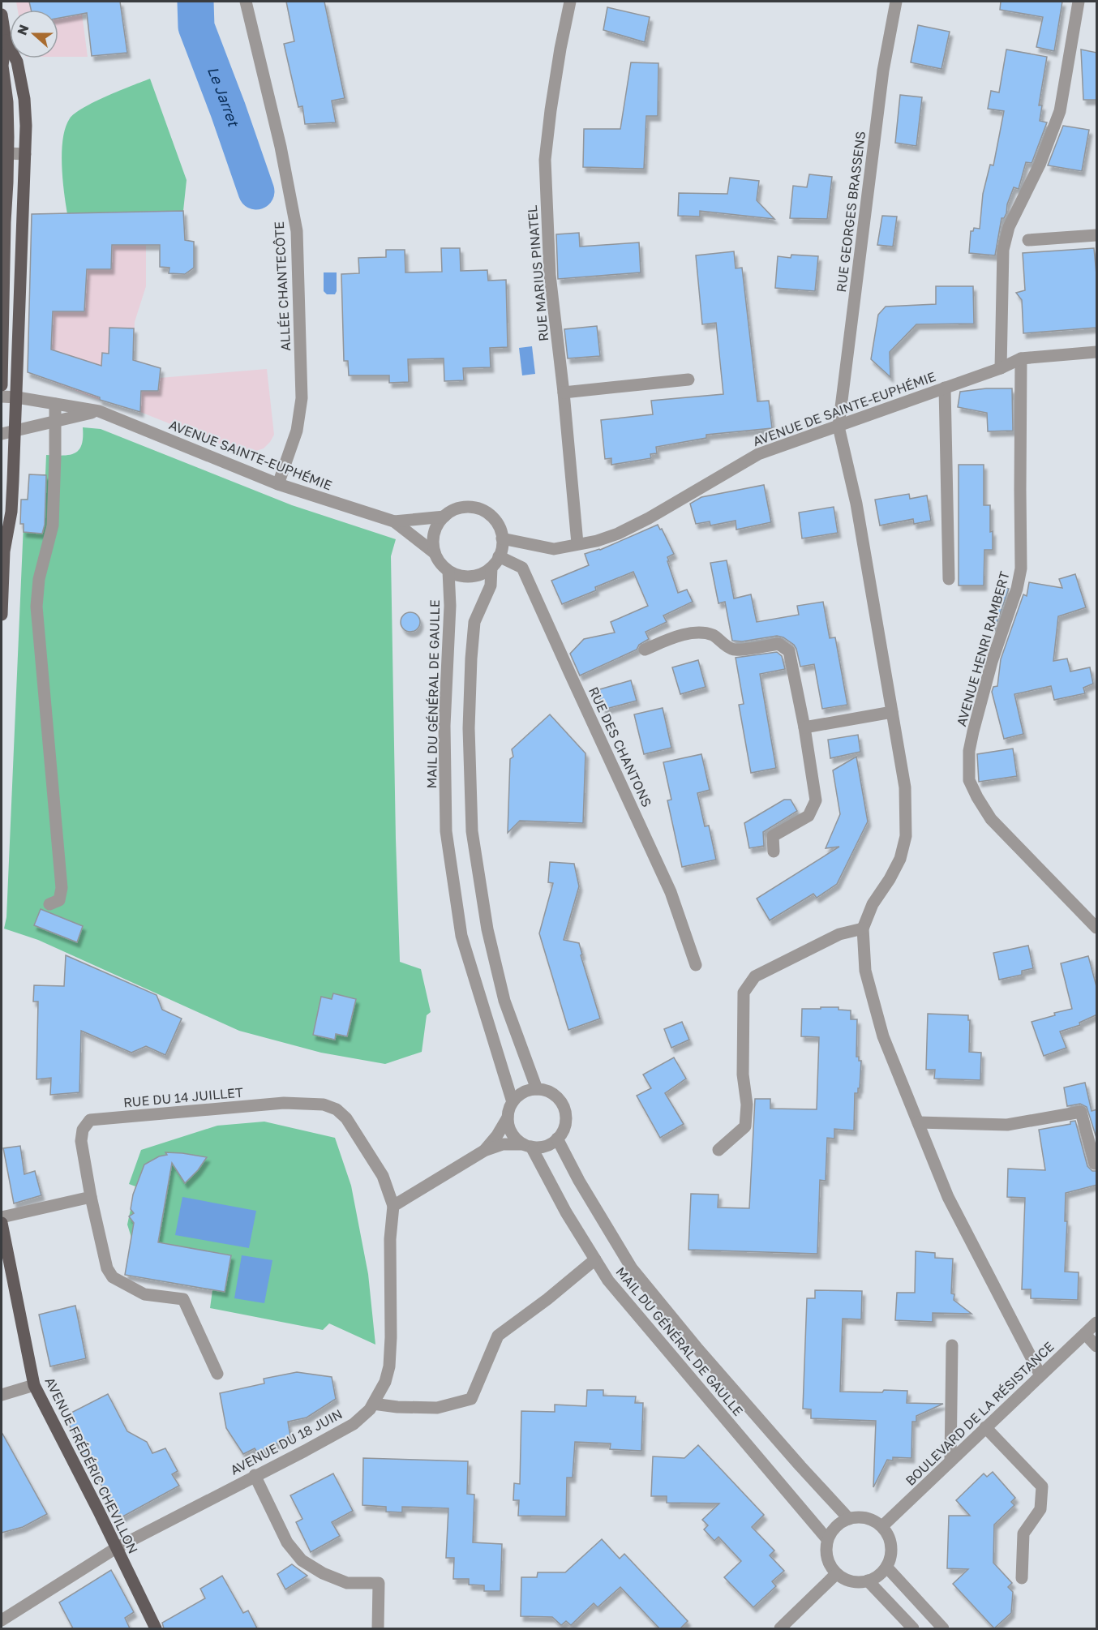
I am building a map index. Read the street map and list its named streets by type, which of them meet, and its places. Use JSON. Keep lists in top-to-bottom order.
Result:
{
  "streets": {
    "main road": ["AVENUE FRÉDÉRIC CHEVILLON"],
    "street": [
      "RUE GEORGES BRASSENS",
      "RUE MARIUS PINATEL",
      "ALLÉE CHANTECÔTE",
      "AVENUE DE SAINTE-EUPHÉMIE",
      "AVENUE SAINTE-EUPHÉMIE",
      "AVENUE HENRI RAMBERT",
      "MAIL DU GÉNÉRAL DE GAULLE",
      "RUE DES CHANTONS",
      "RUE DU 14 JUILLET",
      "BOULEVARD DE LA RÉSISTANCE",
      "AVENUE DU 18 JUIN"
    ]
  },
  "crossings": [
    ["RUE GEORGES BRASSENS", "AVENUE DE SAINTE-EUPHÉMIE"],
    ["RUE MARIUS PINATEL", "AVENUE DE SAINTE-EUPHÉMIE"],
    ["ALLÉE CHANTECÔTE", "AVENUE SAINTE-EUPHÉMIE"],
    ["AVENUE DE SAINTE-EUPHÉMIE", "AVENUE SAINTE-EUPHÉMIE"],
    ["AVENUE DE SAINTE-EUPHÉMIE", "AVENUE HENRI RAMBERT"],
    ["AVENUE DE SAINTE-EUPHÉMIE", "MAIL DU GÉNÉRAL DE GAULLE"],
    ["AVENUE DE SAINTE-EUPHÉMIE", "RUE DES CHANTONS"],
    ["AVENUE SAINTE-EUPHÉMIE", "MAIL DU GÉNÉRAL DE GAULLE"],
    ["AVENUE SAINTE-EUPHÉMIE", "RUE DES CHANTONS"],
    ["MAIL DU GÉNÉRAL DE GAULLE", "RUE DES CHANTONS"],
    ["MAIL DU GÉNÉRAL DE GAULLE", "BOULEVARD DE LA RÉSISTANCE"],
    ["RUE DU 14 JUILLET", "AVENUE DU 18 JUIN"],
    ["AVENUE DU 18 JUIN", "AVENUE FRÉDÉRIC CHEVILLON"]
  ],
  "water": ["Le Jarret"],
  "north": "left"
}
